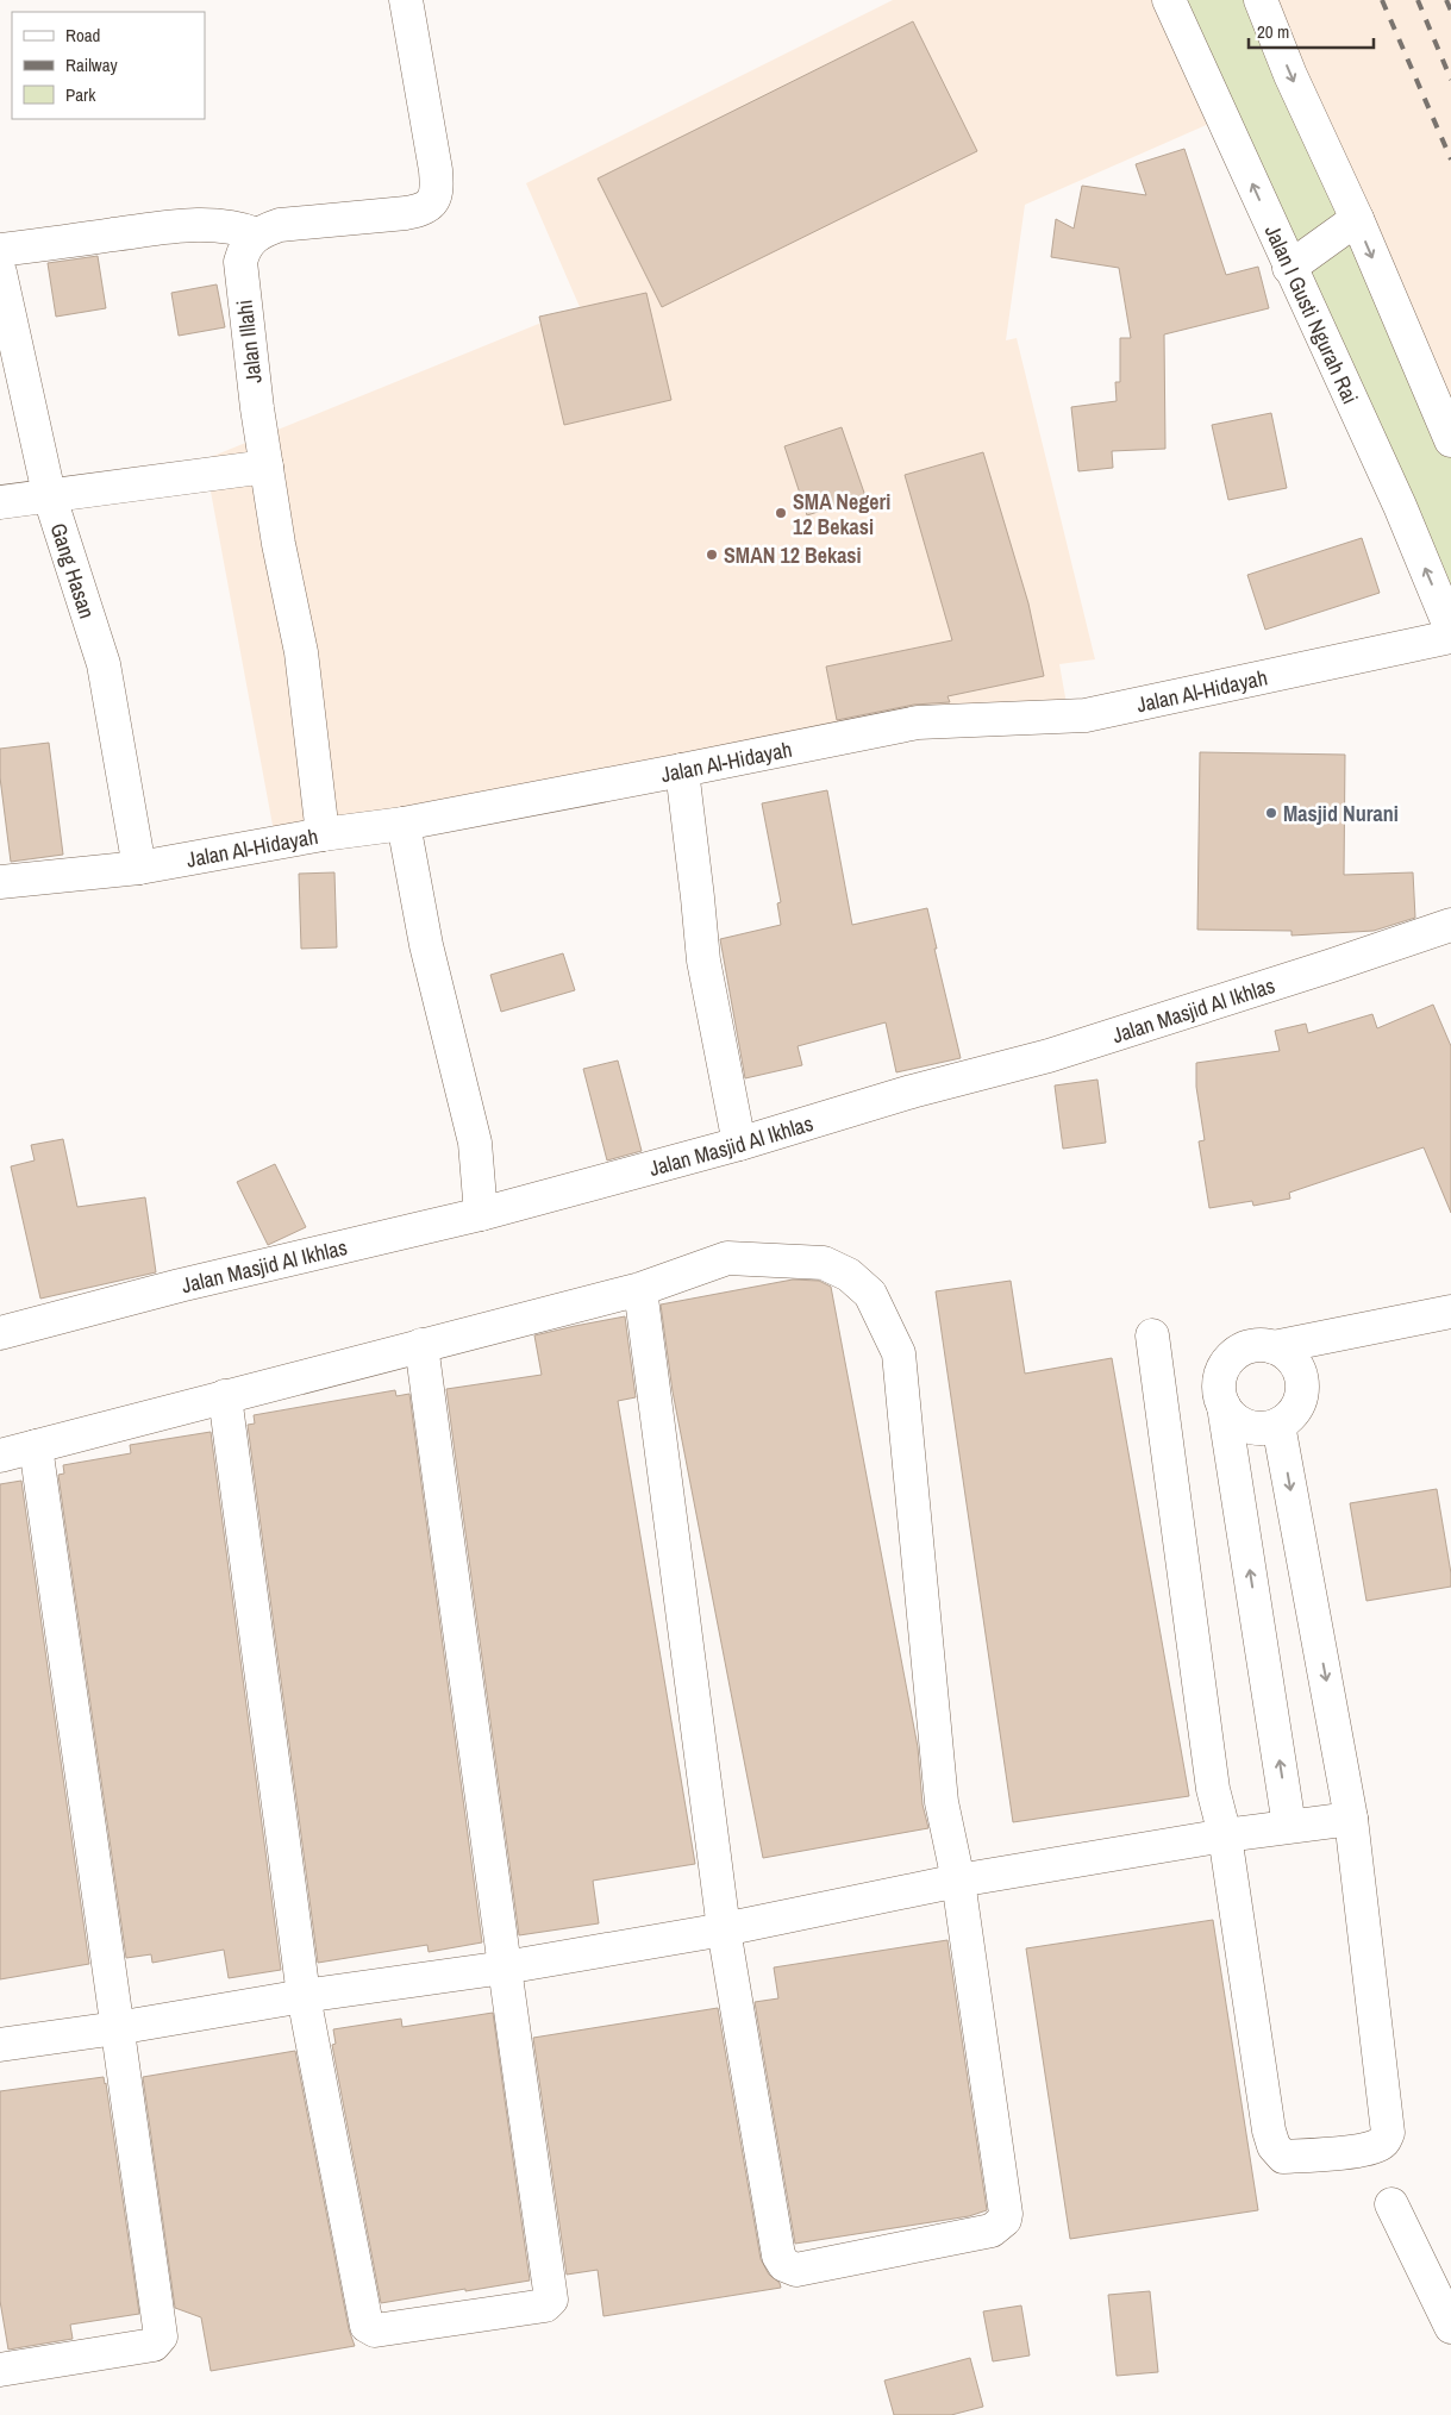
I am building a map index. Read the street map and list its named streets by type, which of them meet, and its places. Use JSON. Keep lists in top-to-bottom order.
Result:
{
  "streets": {
    "street": [
      "Jalan I Gusti Ngurah Rai",
      "Jalan Illahi",
      "Gang Hasan",
      "Jalan Al-Hidayah",
      "Jalan Masjid Al Ikhlas"
    ]
  },
  "crossings": [
    ["Jalan Illahi", "Jalan Al-Hidayah"],
    ["Gang Hasan", "Jalan Al-Hidayah"]
  ],
  "places": ["SMA Negeri 12 Bekasi", "SMAN 12 Bekasi", "Masjid Nurani"],
  "legend": ["Road", "Railway", "Park"],
  "scale_bar": "20 m"
}
